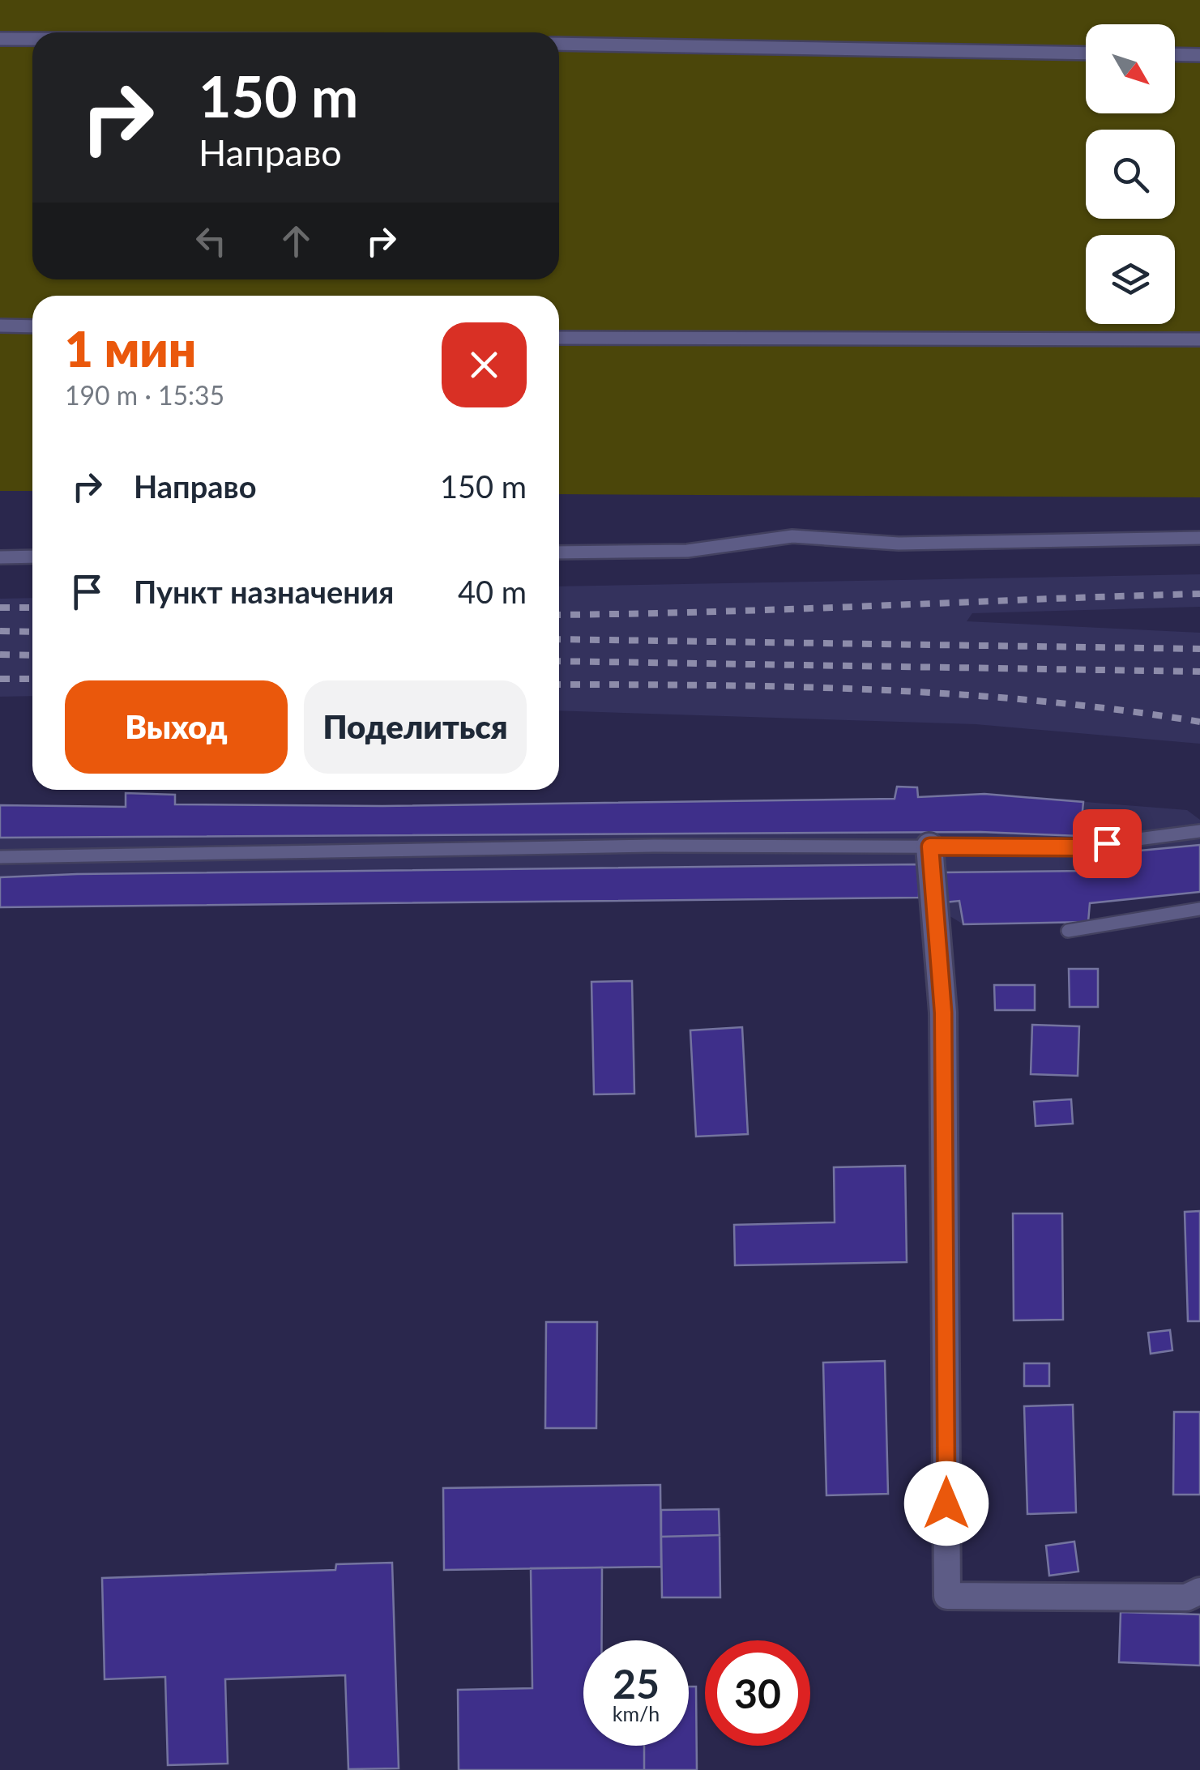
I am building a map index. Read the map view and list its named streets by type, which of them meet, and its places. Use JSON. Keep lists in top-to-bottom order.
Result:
{
  "north": "bottom right",
  "page": {
    "turn": ["150 m", "Направо"],
    "heading": ["1 мин", "190 m · 15:35"],
    "list": [
      {
        "name": "Направо",
        "value": "150 m"
      },
      {
        "name": "Пункт назначения",
        "value": "40 m"
      }
    ],
    "buttons": ["Выход", "Поделиться"],
    "speed": "25 km/h",
    "limit": "30"
  }
}
